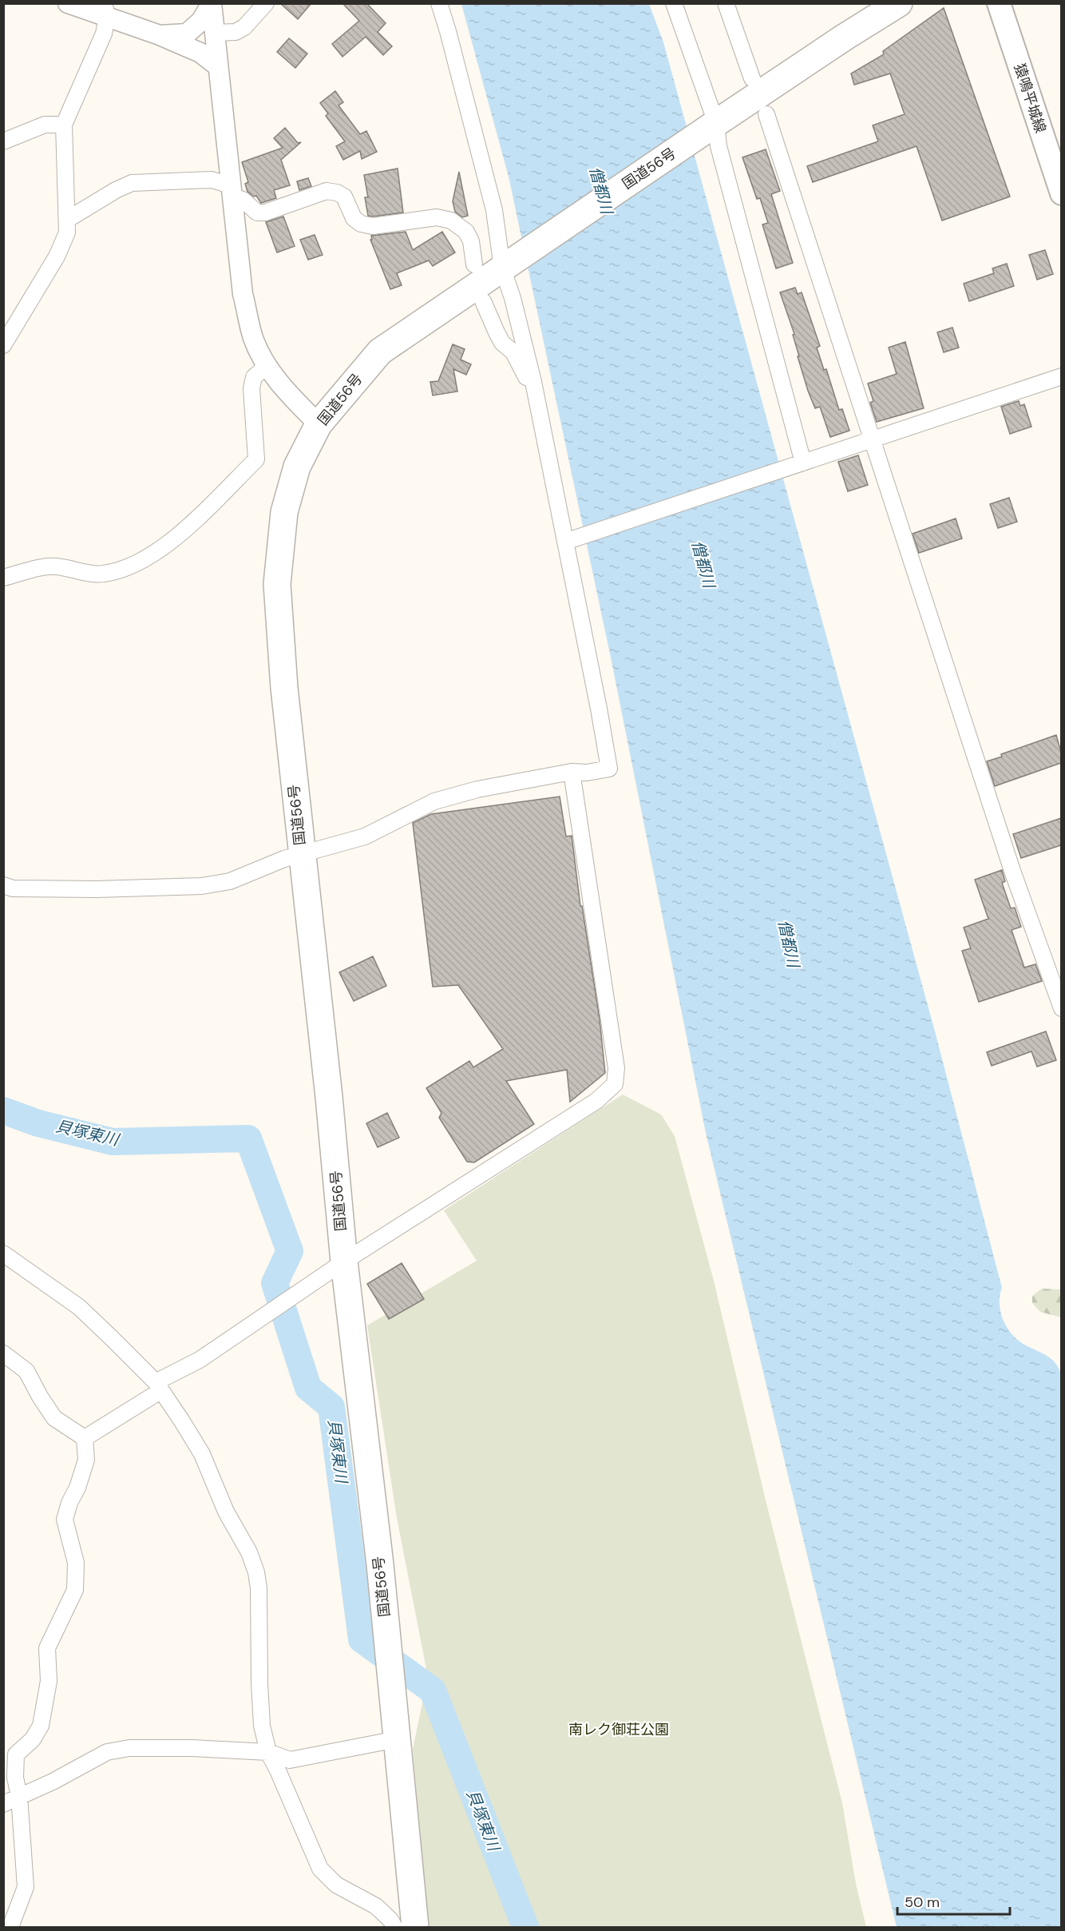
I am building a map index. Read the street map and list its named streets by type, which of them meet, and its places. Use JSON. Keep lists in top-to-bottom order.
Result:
{
  "streets": {
    "highway": ["国道56号"],
    "main road": ["猿鳴平城線"]
  },
  "water": ["僧都川", "貝塚東川"],
  "parks": ["南レク御荘公園"],
  "scale_bar": "50 m"
}
